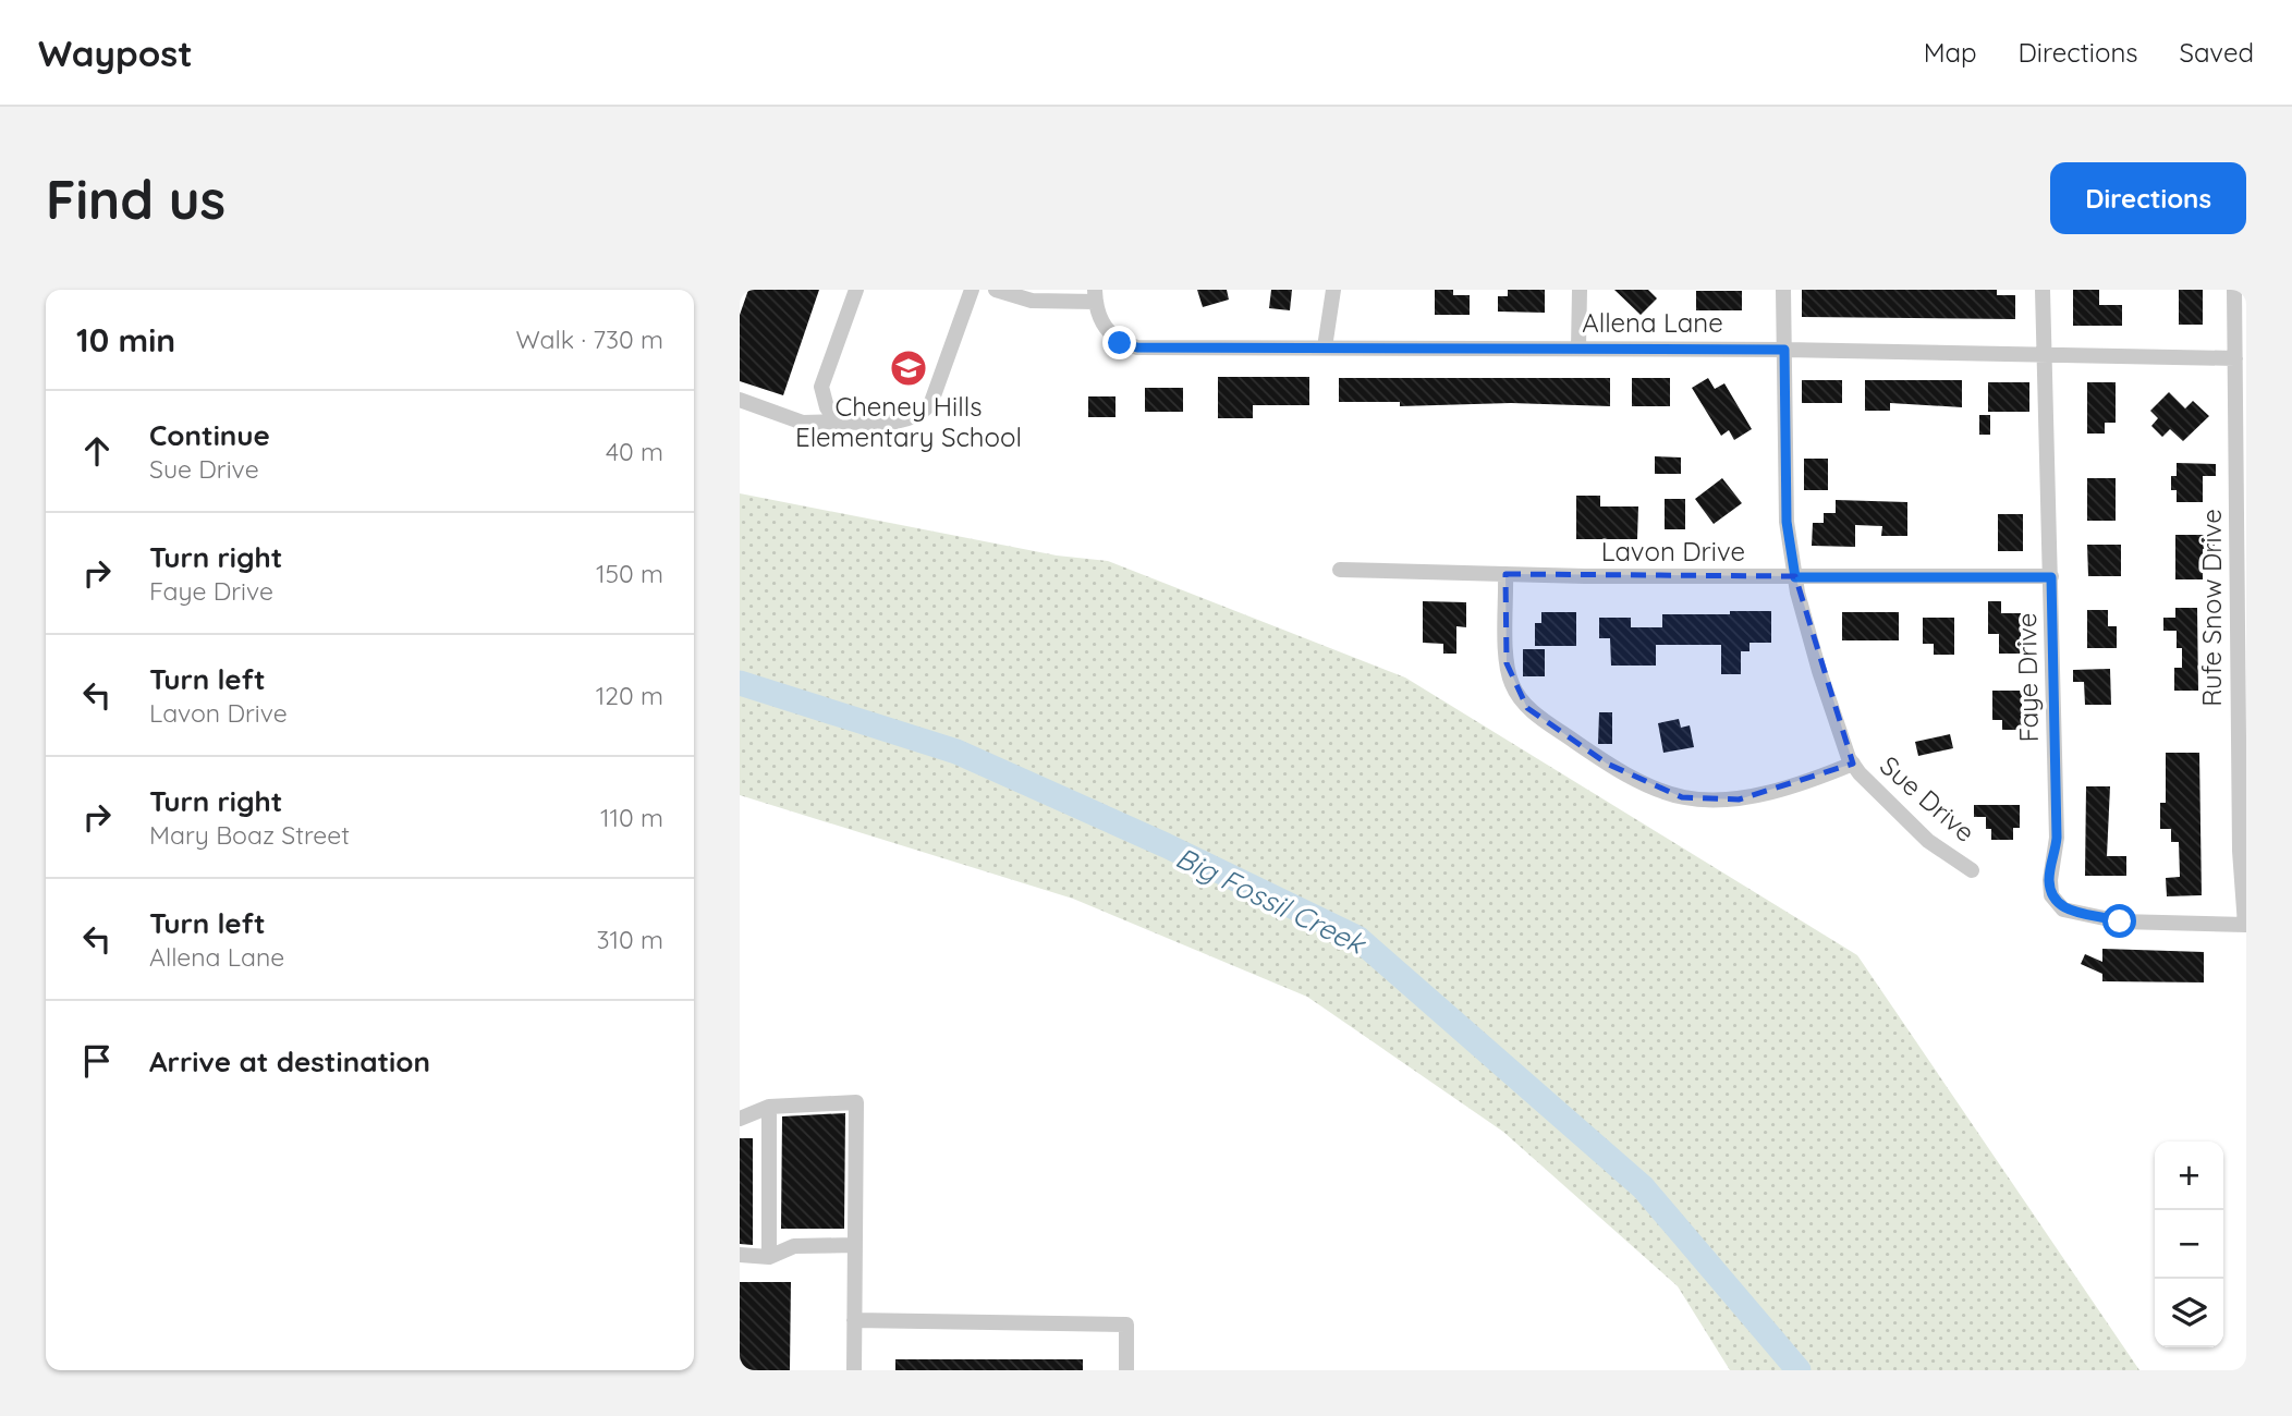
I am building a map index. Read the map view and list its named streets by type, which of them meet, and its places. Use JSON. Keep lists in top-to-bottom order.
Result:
{
  "streets": {
    "street": [
      "Allena Lane",
      "Lavon Drive",
      "Rufe Snow Drive",
      "Faye Drive",
      "Sue Drive"
    ]
  },
  "crossings": [
    ["Allena Lane", "Rufe Snow Drive"],
    ["Allena Lane", "Faye Drive"],
    ["Lavon Drive", "Faye Drive"],
    ["Rufe Snow Drive", "Faye Drive"]
  ],
  "water": ["Big Fossil Creek"],
  "places": {
    "school or university": ["Cheney Hills Elementary School"]
  },
  "page": {
    "header": "Waypost",
    "nav": ["Map", "Directions", "Saved"],
    "buttons": "Directions",
    "title": "Find us",
    "heading": ["10 min", "Walk · 730 m"],
    "list": [
      ["Continue", "Sue Drive", "40 m"],
      ["Turn right", "Faye Drive", "150 m"],
      ["Turn left", "Lavon Drive", "120 m"],
      ["Turn right", "Mary Boaz Street", "110 m"],
      ["Turn left", "Allena Lane", "310 m"],
      "Arrive at destination"
    ],
    "map_buttons": ["+", "−"]
  }
}
